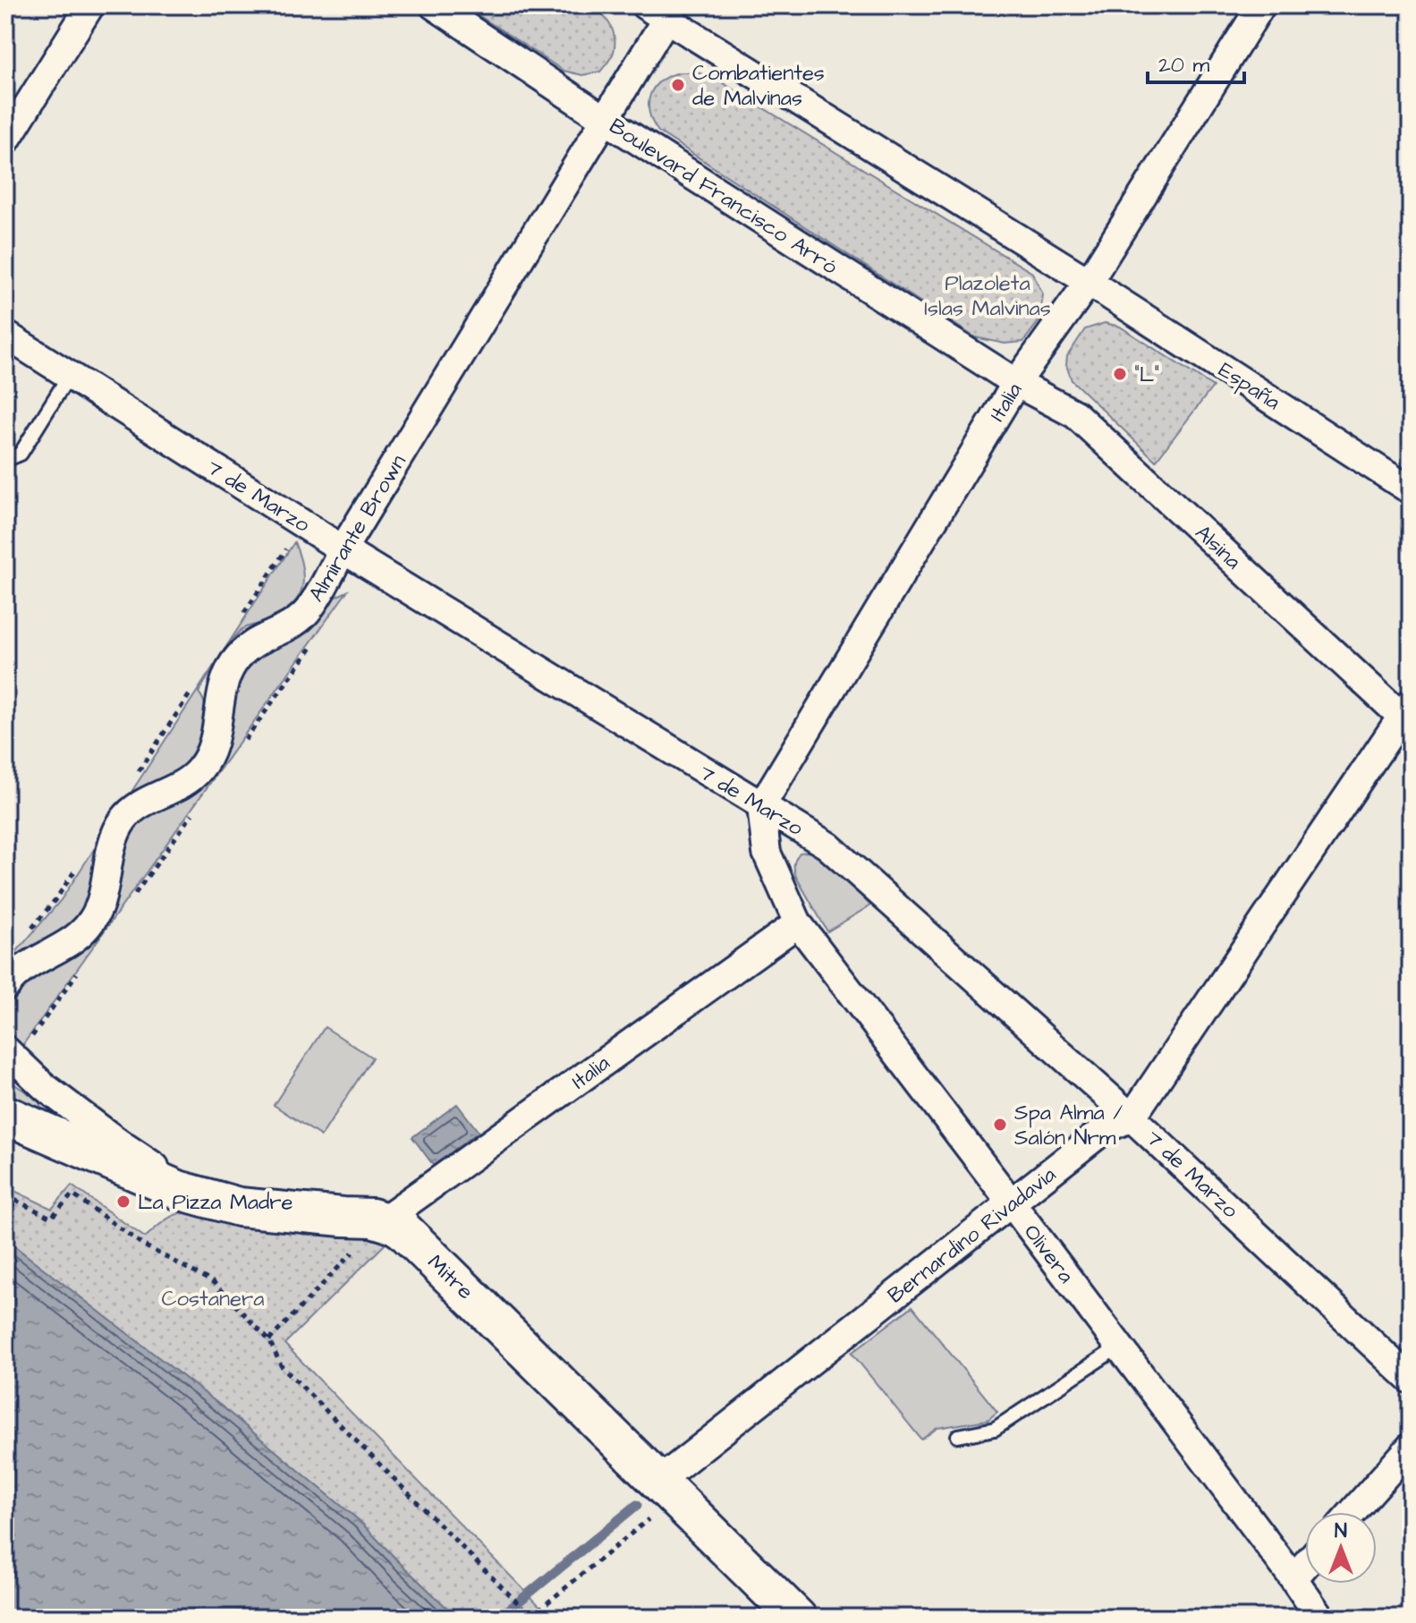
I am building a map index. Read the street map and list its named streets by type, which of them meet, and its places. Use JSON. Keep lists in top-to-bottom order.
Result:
{
  "streets": {
    "street": [
      "Boulevard Francisco Arró",
      "España",
      "Italia",
      "7 de Marzo",
      "Almirante Brown",
      "Alsina",
      "Bernardino Rivadavia",
      "Olivera",
      "Mitre"
    ]
  },
  "crossings": [
    ["Boulevard Francisco Arró", "Italia"],
    ["Boulevard Francisco Arró", "Almirante Brown"],
    ["Boulevard Francisco Arró", "Alsina"],
    ["España", "Italia"],
    ["Italia", "7 de Marzo"],
    ["Italia", "Alsina"],
    ["Italia", "Olivera"],
    ["Italia", "Mitre"],
    ["7 de Marzo", "Almirante Brown"],
    ["7 de Marzo", "Bernardino Rivadavia"],
    ["7 de Marzo", "Olivera"],
    ["Alsina", "Bernardino Rivadavia"],
    ["Bernardino Rivadavia", "Olivera"],
    ["Bernardino Rivadavia", "Mitre"]
  ],
  "parks": ["Plazoleta Islas Malvinas", "Costanera"],
  "places": [
    "Combatientes de Malvinas",
    "\"L\"",
    "Spa Alma / Salón Nrm",
    "La Pizza Madre"
  ],
  "scale_bar": "20 m",
  "north": "top"
}
